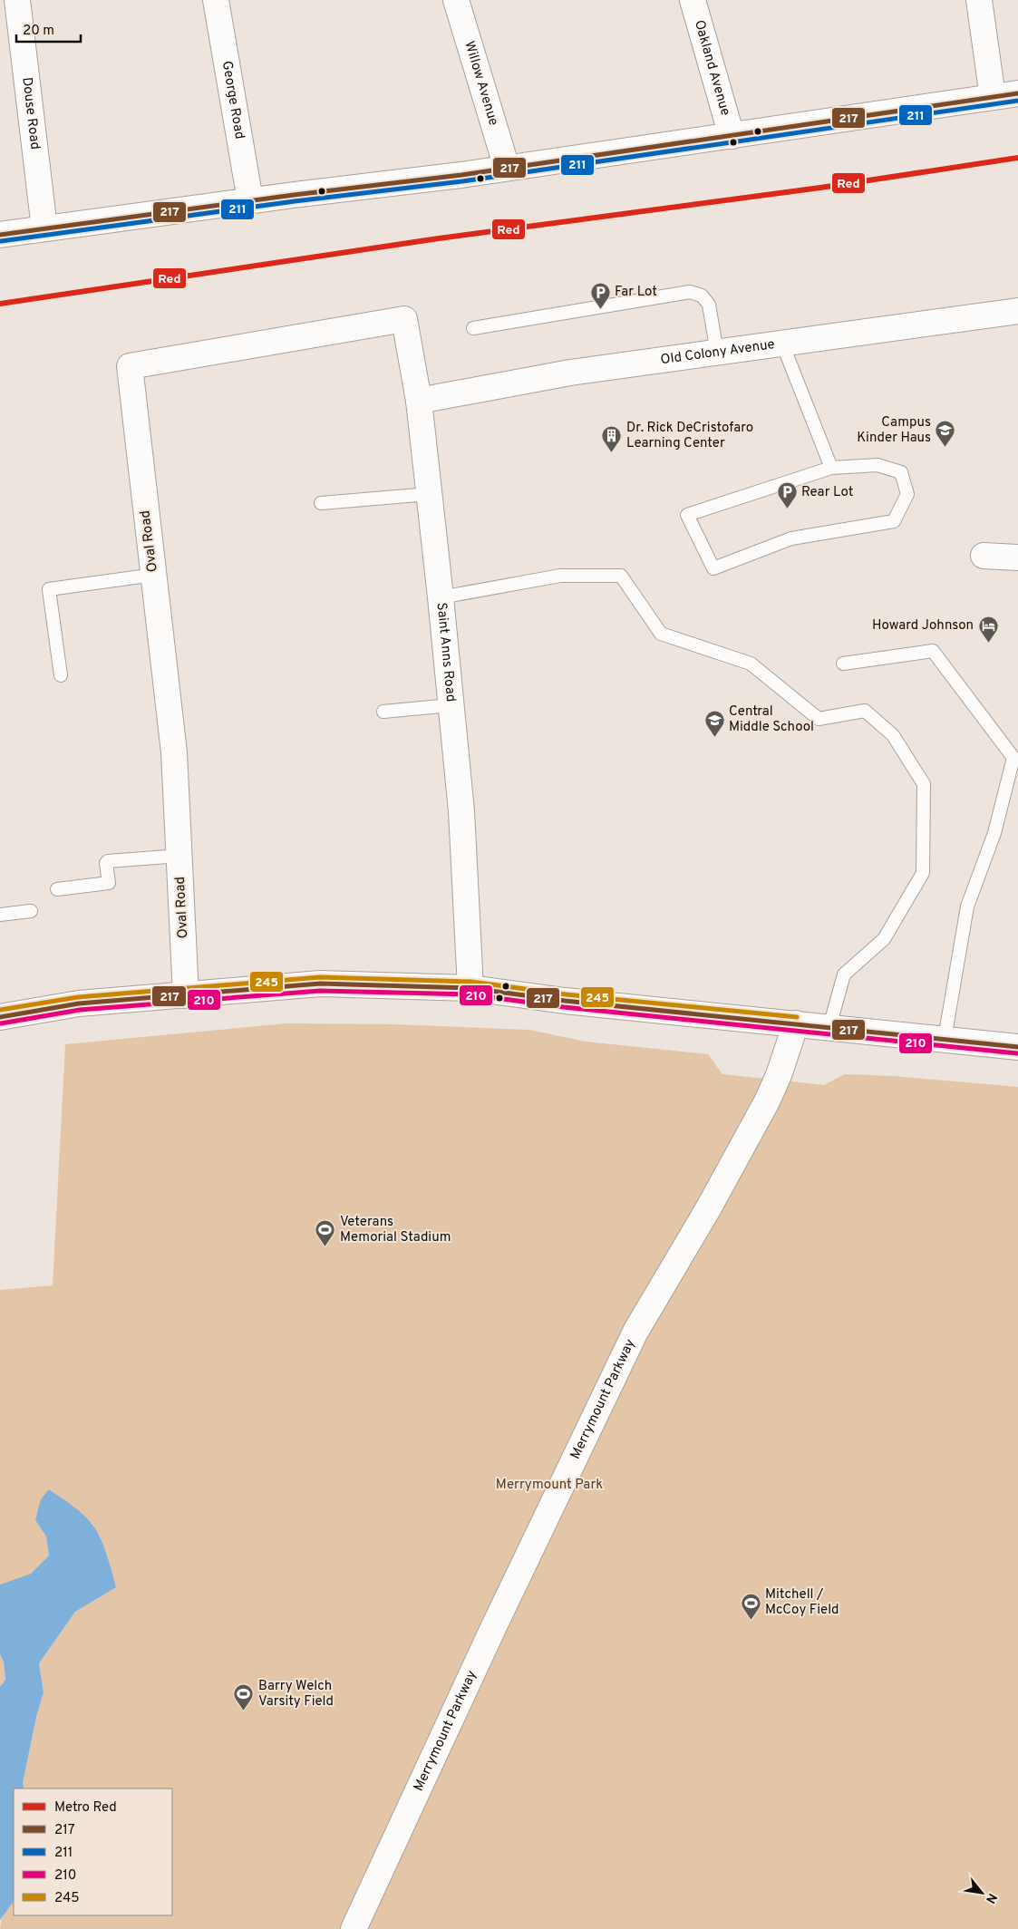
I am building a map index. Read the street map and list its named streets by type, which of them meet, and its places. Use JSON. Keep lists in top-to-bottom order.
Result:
{
  "streets": {
    "street": [
      "Oakland Avenue",
      "Willow Avenue",
      "George Road",
      "Douse Road",
      "Old Colony Avenue",
      "Oval Road",
      "Saint Anns Road",
      "Merrymount Parkway"
    ]
  },
  "crossings": [
    ["Old Colony Avenue", "Saint Anns Road"],
    ["Oval Road", "Saint Anns Road"]
  ],
  "parks": ["Merrymount Park"],
  "places": {
    "parking": ["Far Lot", "Rear Lot"],
    "school or university": ["Campus Kinder Haus", "Central Middle School"],
    "building": ["Dr. Rick DeCristofaro Learning Center"],
    "hotel": ["Howard Johnson"],
    "sports": ["Veterans Memorial Stadium", "Mitchell / McCoy Field", "Barry Welch Varsity Field"]
  },
  "lines": [
    "transit line 217",
    "transit line 211",
    "metro line Red",
    "transit line 245",
    "transit line 210"
  ],
  "legend": [
    "Metro Red",
    "217",
    "211",
    "210",
    "245"
  ],
  "scale_bar": "20 m",
  "north": "bottom right"
}
